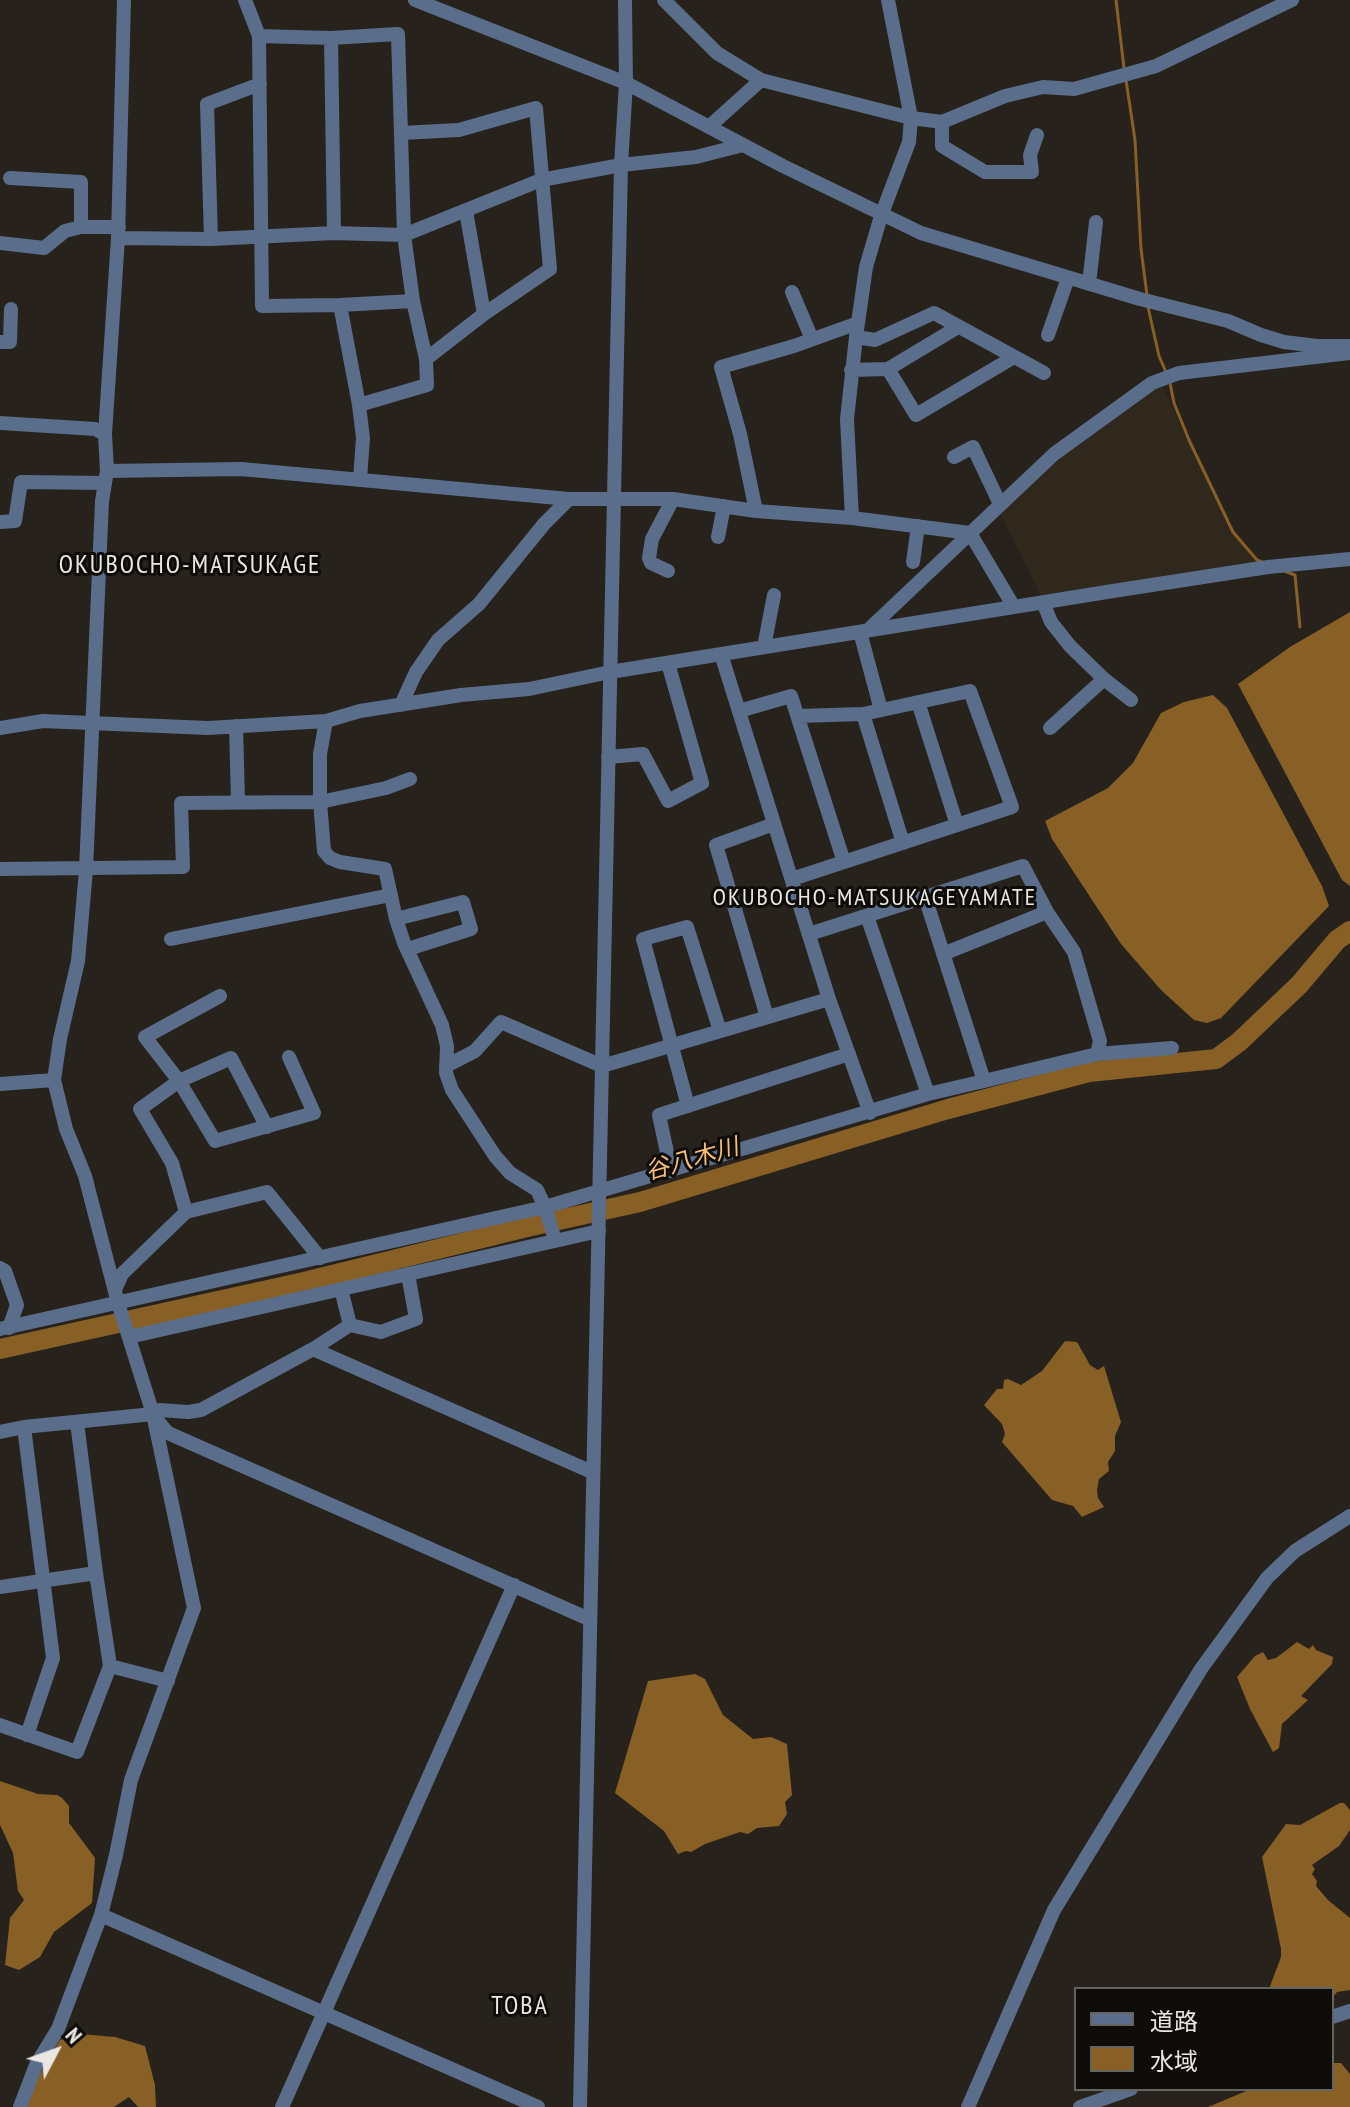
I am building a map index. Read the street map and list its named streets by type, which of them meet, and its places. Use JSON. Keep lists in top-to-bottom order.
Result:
{
  "districts": ["OKUBOCHO-MATSUKAGE", "OKUBOCHO-MATSUKAGEYAMATE", "TOBA"],
  "water": ["谷八木川"],
  "legend": ["道路", "水域"],
  "north": "top right"
}
